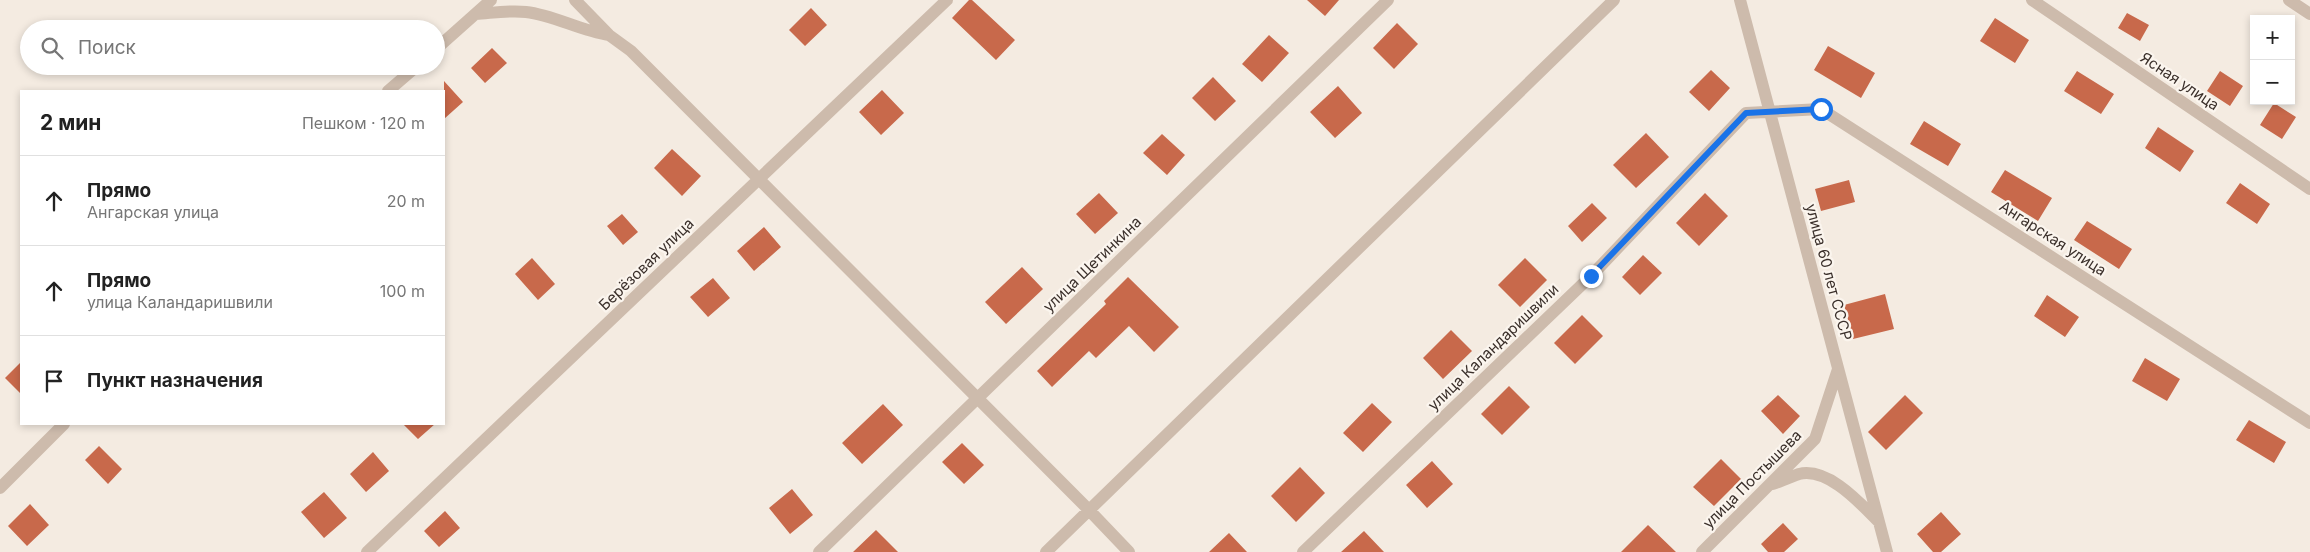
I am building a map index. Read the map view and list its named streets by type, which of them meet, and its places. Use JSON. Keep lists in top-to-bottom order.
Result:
{
  "streets": {
    "street": [
      "Ясная улица",
      "Ангарская улица",
      "Берёзовая улица",
      "улица Щетинкина",
      "улица 60 лет СССР",
      "улица Каландаришвили",
      "улица Постышева"
    ]
  },
  "crossings": [
    ["Ангарская улица", "улица 60 лет СССР"],
    ["Ангарская улица", "улица Каландаришвили"],
    ["улица 60 лет СССР", "улица Каландаришвили"],
    ["улица 60 лет СССР", "улица Постышева"]
  ],
  "page": {
    "map_buttons": ["+", "−"],
    "search": "Поиск",
    "heading": ["2 мин", "Пешком · 120 m"],
    "list": [
      ["Прямо", "Ангарская улица", "20 m"],
      ["Прямо", "улица Каландаришвили", "100 m"],
      "Пункт назначения"
    ]
  }
}
